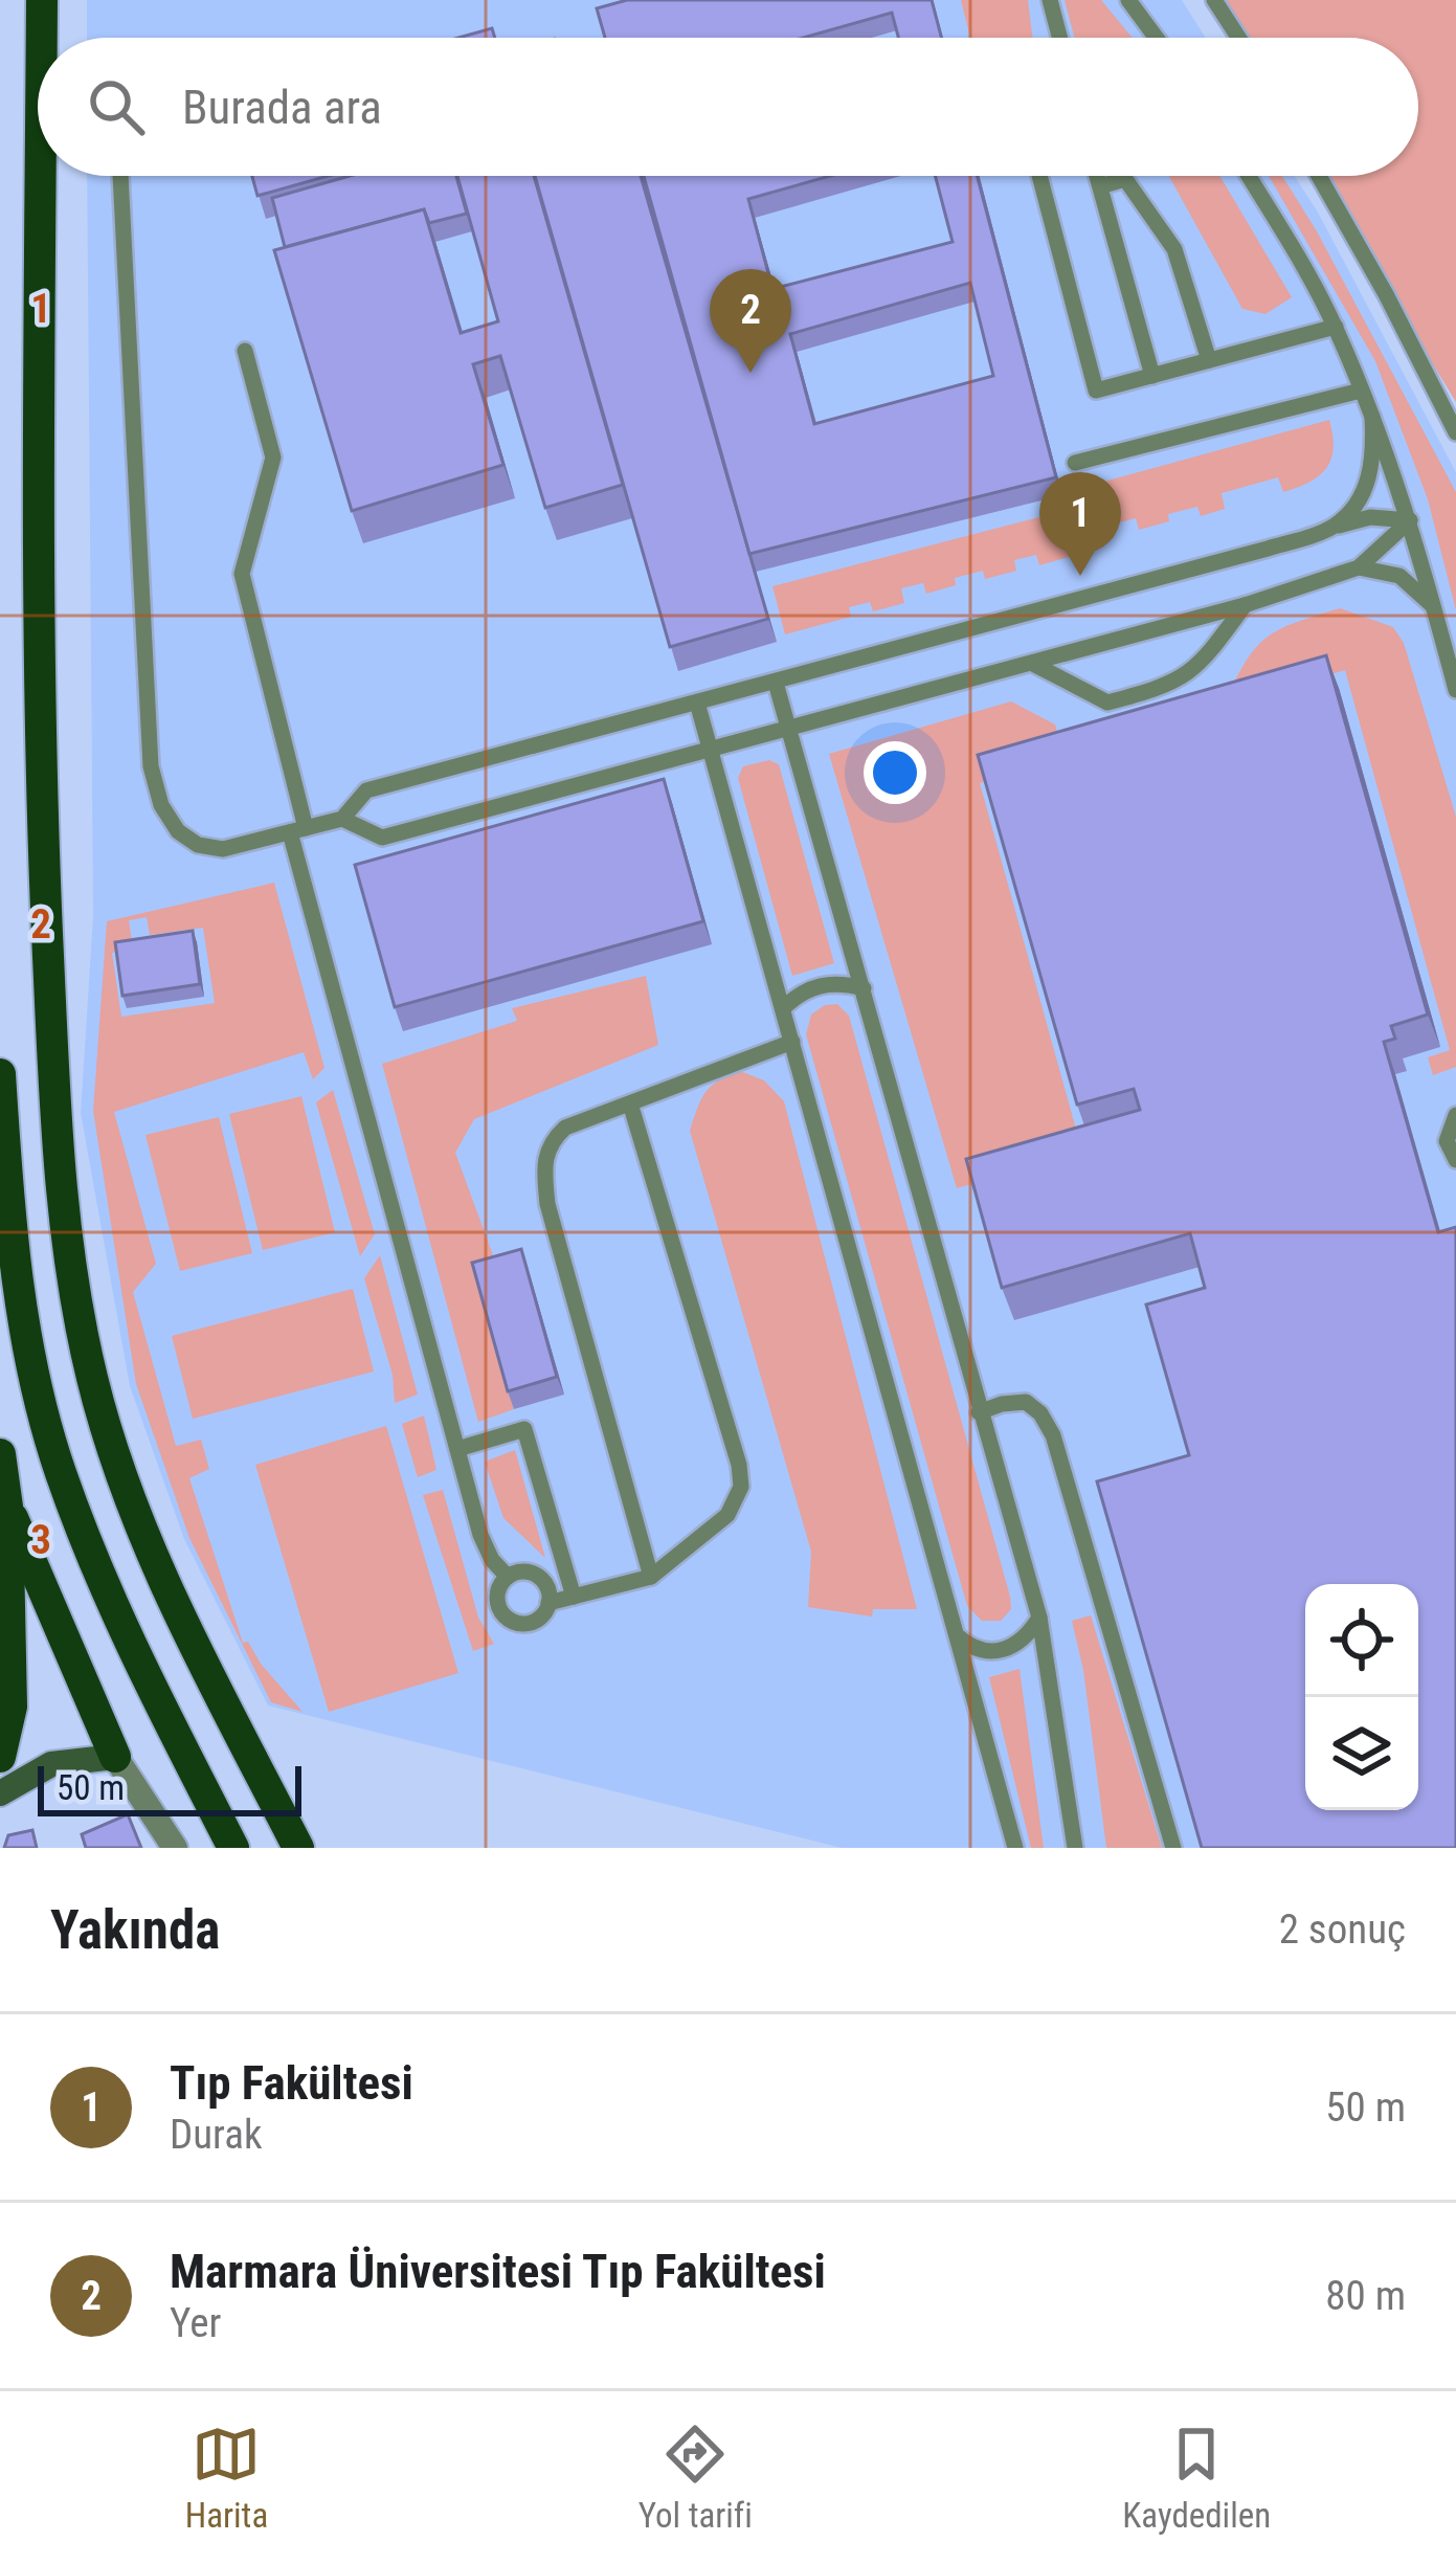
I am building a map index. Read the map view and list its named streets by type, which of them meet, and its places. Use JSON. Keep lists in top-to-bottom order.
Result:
{
  "scale_bar": "50 m",
  "page": {
    "search": "Burada ara",
    "pins": ["2", "1"],
    "scale": "50 m",
    "heading": ["Yakında", "2 sonuç"],
    "list": [
      {
        "mark": "1",
        "name": "Tıp Fakültesi",
        "note": "Durak",
        "value": "50 m"
      },
      {
        "mark": "2",
        "name": "Marmara Üniversitesi Tıp Fakültesi",
        "note": "Yer",
        "value": "80 m"
      }
    ],
    "nav": ["Harita", "Yol tarifi", "Kaydedilen"]
  },
  "grid": {
    "rows": ["1", "2", "3"]
  }
}
